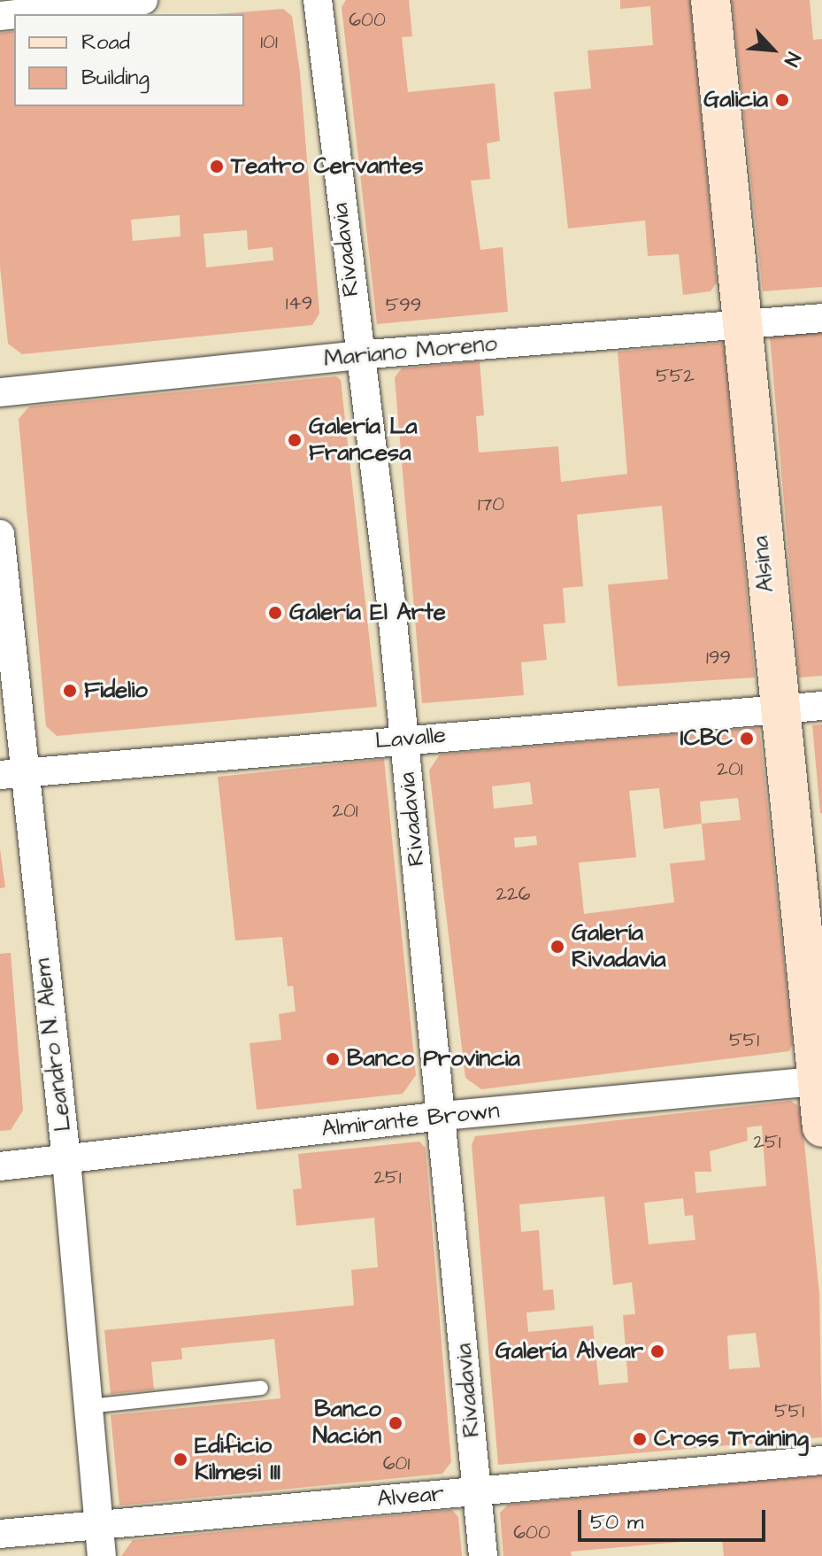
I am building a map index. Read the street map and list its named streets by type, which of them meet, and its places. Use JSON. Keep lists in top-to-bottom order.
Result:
{
  "streets": {
    "street": [
      "Rivadavia",
      "Mariano Moreno",
      "Alsina",
      "Lavalle",
      "Leandro N. Alem",
      "Almirante Brown",
      "Alvear"
    ]
  },
  "crossings": [
    ["Rivadavia", "Mariano Moreno"],
    ["Rivadavia", "Lavalle"],
    ["Rivadavia", "Almirante Brown"],
    ["Rivadavia", "Alvear"],
    ["Mariano Moreno", "Alsina"],
    ["Alsina", "Lavalle"],
    ["Alsina", "Almirante Brown"],
    ["Lavalle", "Leandro N. Alem"],
    ["Leandro N. Alem", "Almirante Brown"],
    ["Leandro N. Alem", "Alvear"]
  ],
  "places": [
    "Galicia",
    "Teatro Cervantes",
    "Galería La Francesa",
    "Galería El Arte",
    "Fidelio",
    "ICBC",
    "Galería Rivadavia",
    "Banco Provincia",
    "Galería Alvear",
    "Banco Nación",
    "Cross Training",
    "Edificio Kilmesi III"
  ],
  "house_numbers": [
    "600",
    "101",
    "149",
    "599",
    "552",
    "170",
    "199",
    "201",
    "201",
    "226",
    "551",
    "251",
    "251",
    "551",
    "601",
    "600"
  ],
  "legend": ["Road", "Building"],
  "scale_bar": "50 m",
  "north": "bottom right"
}
